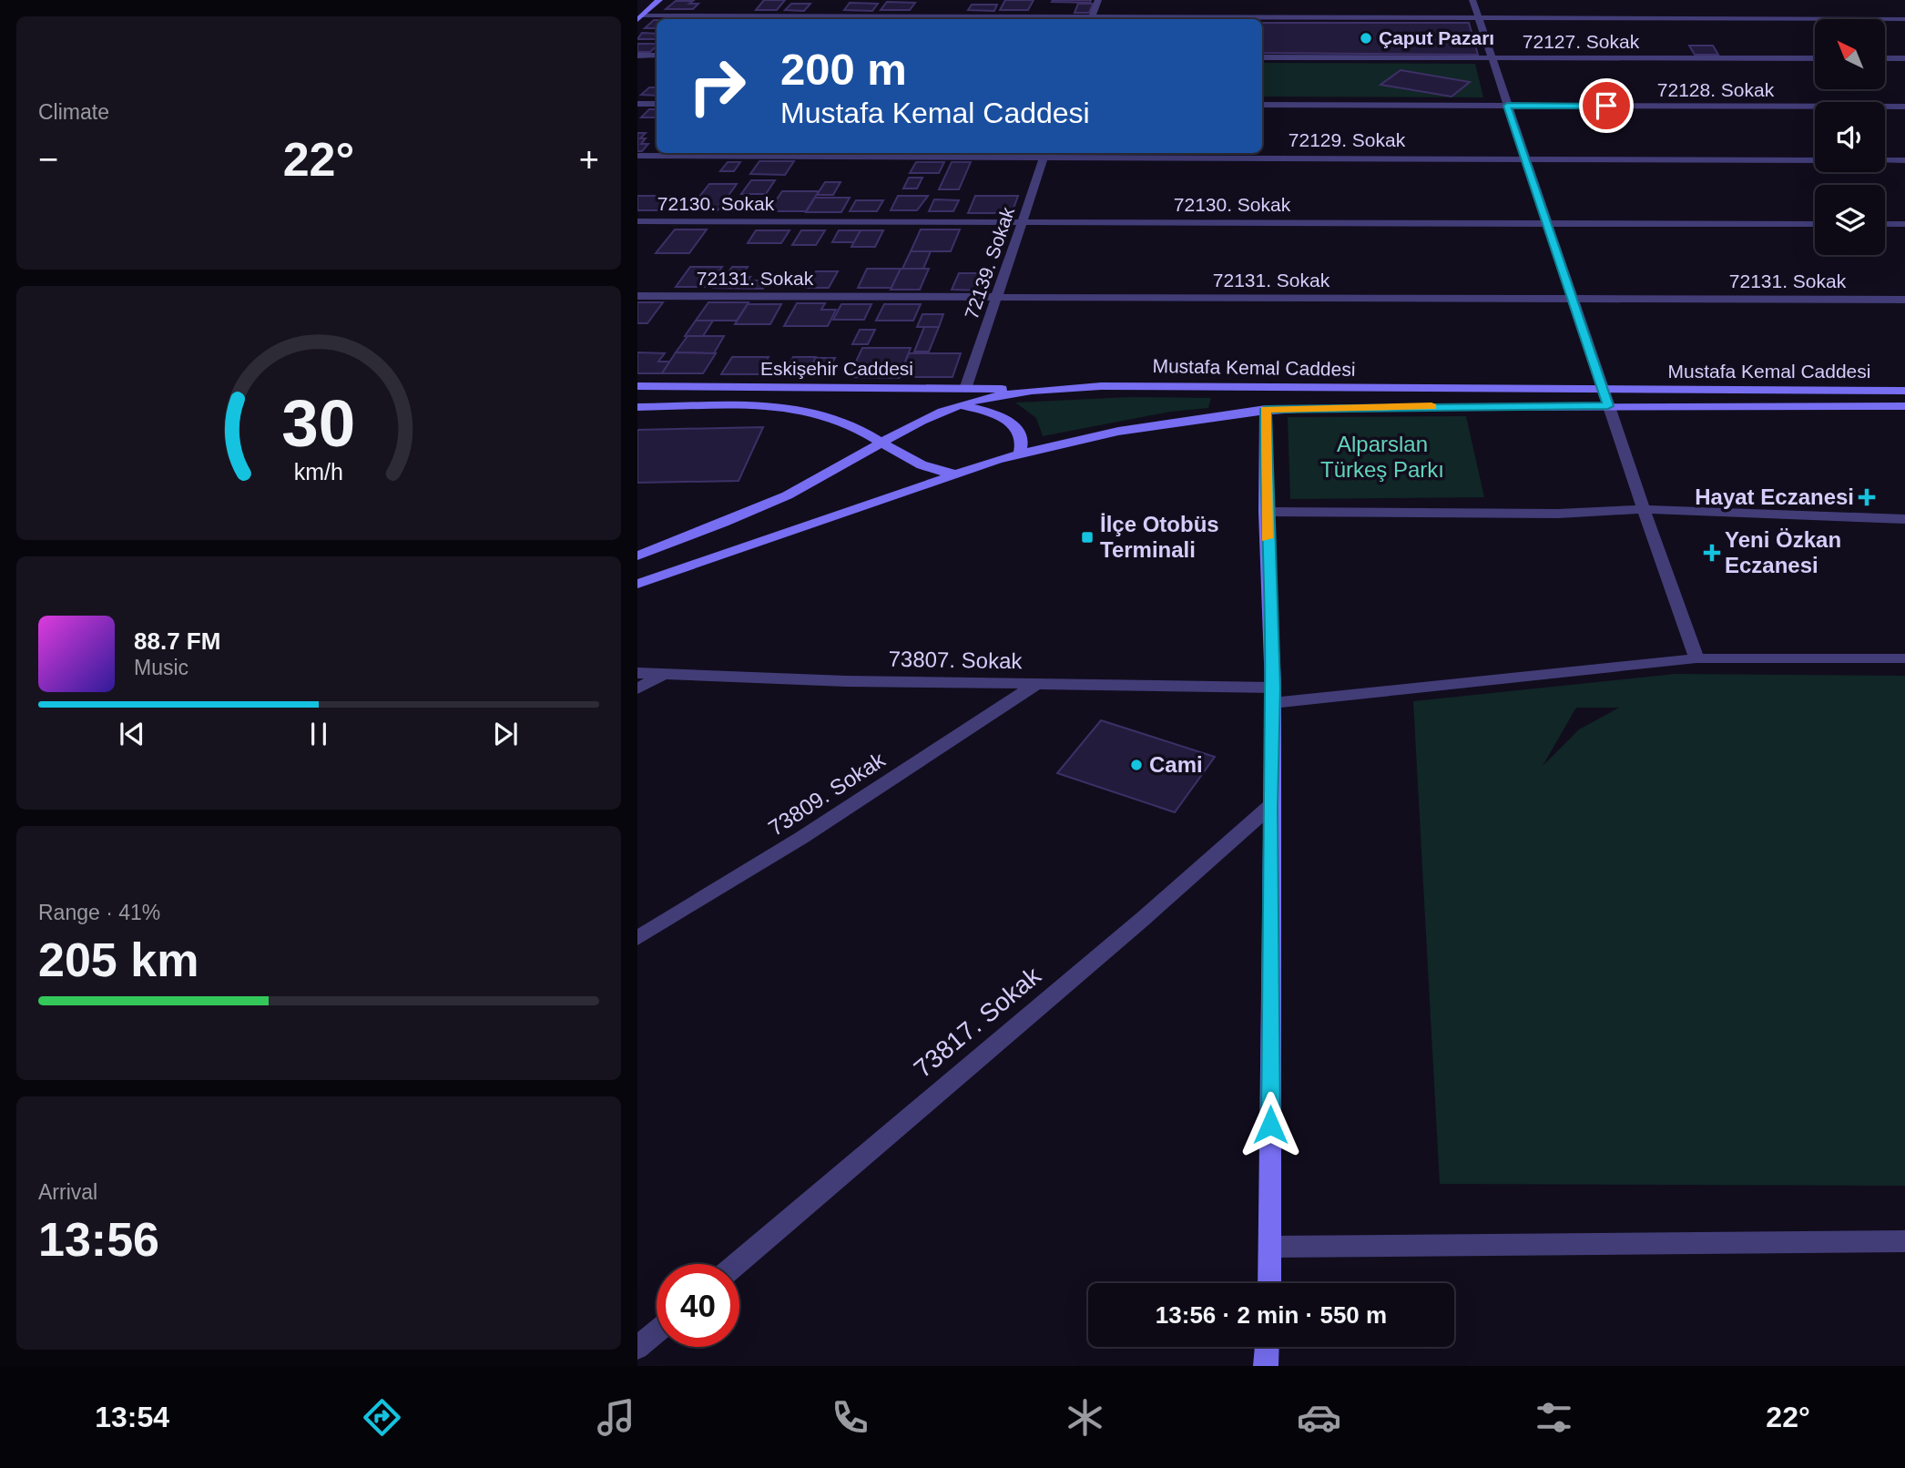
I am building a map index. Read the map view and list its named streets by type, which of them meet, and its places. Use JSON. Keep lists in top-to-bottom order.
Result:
{
  "streets": {
    "main road": ["Mustafa Kemal Caddesi", "Eskişehir Caddesi"],
    "street": [
      "72127. Sokak",
      "72128. Sokak",
      "72129. Sokak",
      "72130. Sokak",
      "72139. Sokak",
      "72131. Sokak",
      "73807. Sokak",
      "73809. Sokak",
      "73817. Sokak"
    ]
  },
  "crossings": [
    ["72129. Sokak", "72139. Sokak"],
    ["72130. Sokak", "72139. Sokak"],
    ["72139. Sokak", "72131. Sokak"],
    ["72139. Sokak", "Eskişehir Caddesi"],
    ["Mustafa Kemal Caddesi", "Eskişehir Caddesi"],
    ["73807. Sokak", "73809. Sokak"]
  ],
  "parks": ["Alparslan Türkeş Parkı"],
  "places": {
    "other": ["Çaput Pazarı", "Cami"],
    "health": ["Hayat Eczanesi", "Yeni Özkan Eczanesi"],
    "transit": ["İlçe Otobüs Terminali"]
  },
  "north": "top left",
  "page": {
    "tile": [
      "Climate",
      ["Range · 41%", "205 km"],
      ["Arrival", "13:56"]
    ],
    "turn": ["200 m", "Mustafa Kemal Caddesi"],
    "heat": ["−", "22°", "+"],
    "song": ["88.7 FM", "Music"],
    "limit": "40",
    "trip": "13:56 · 2 min · 550 m",
    "tabs": ["13:54", "22°"],
    "gauge": ["30", "km/h"]
  }
}
